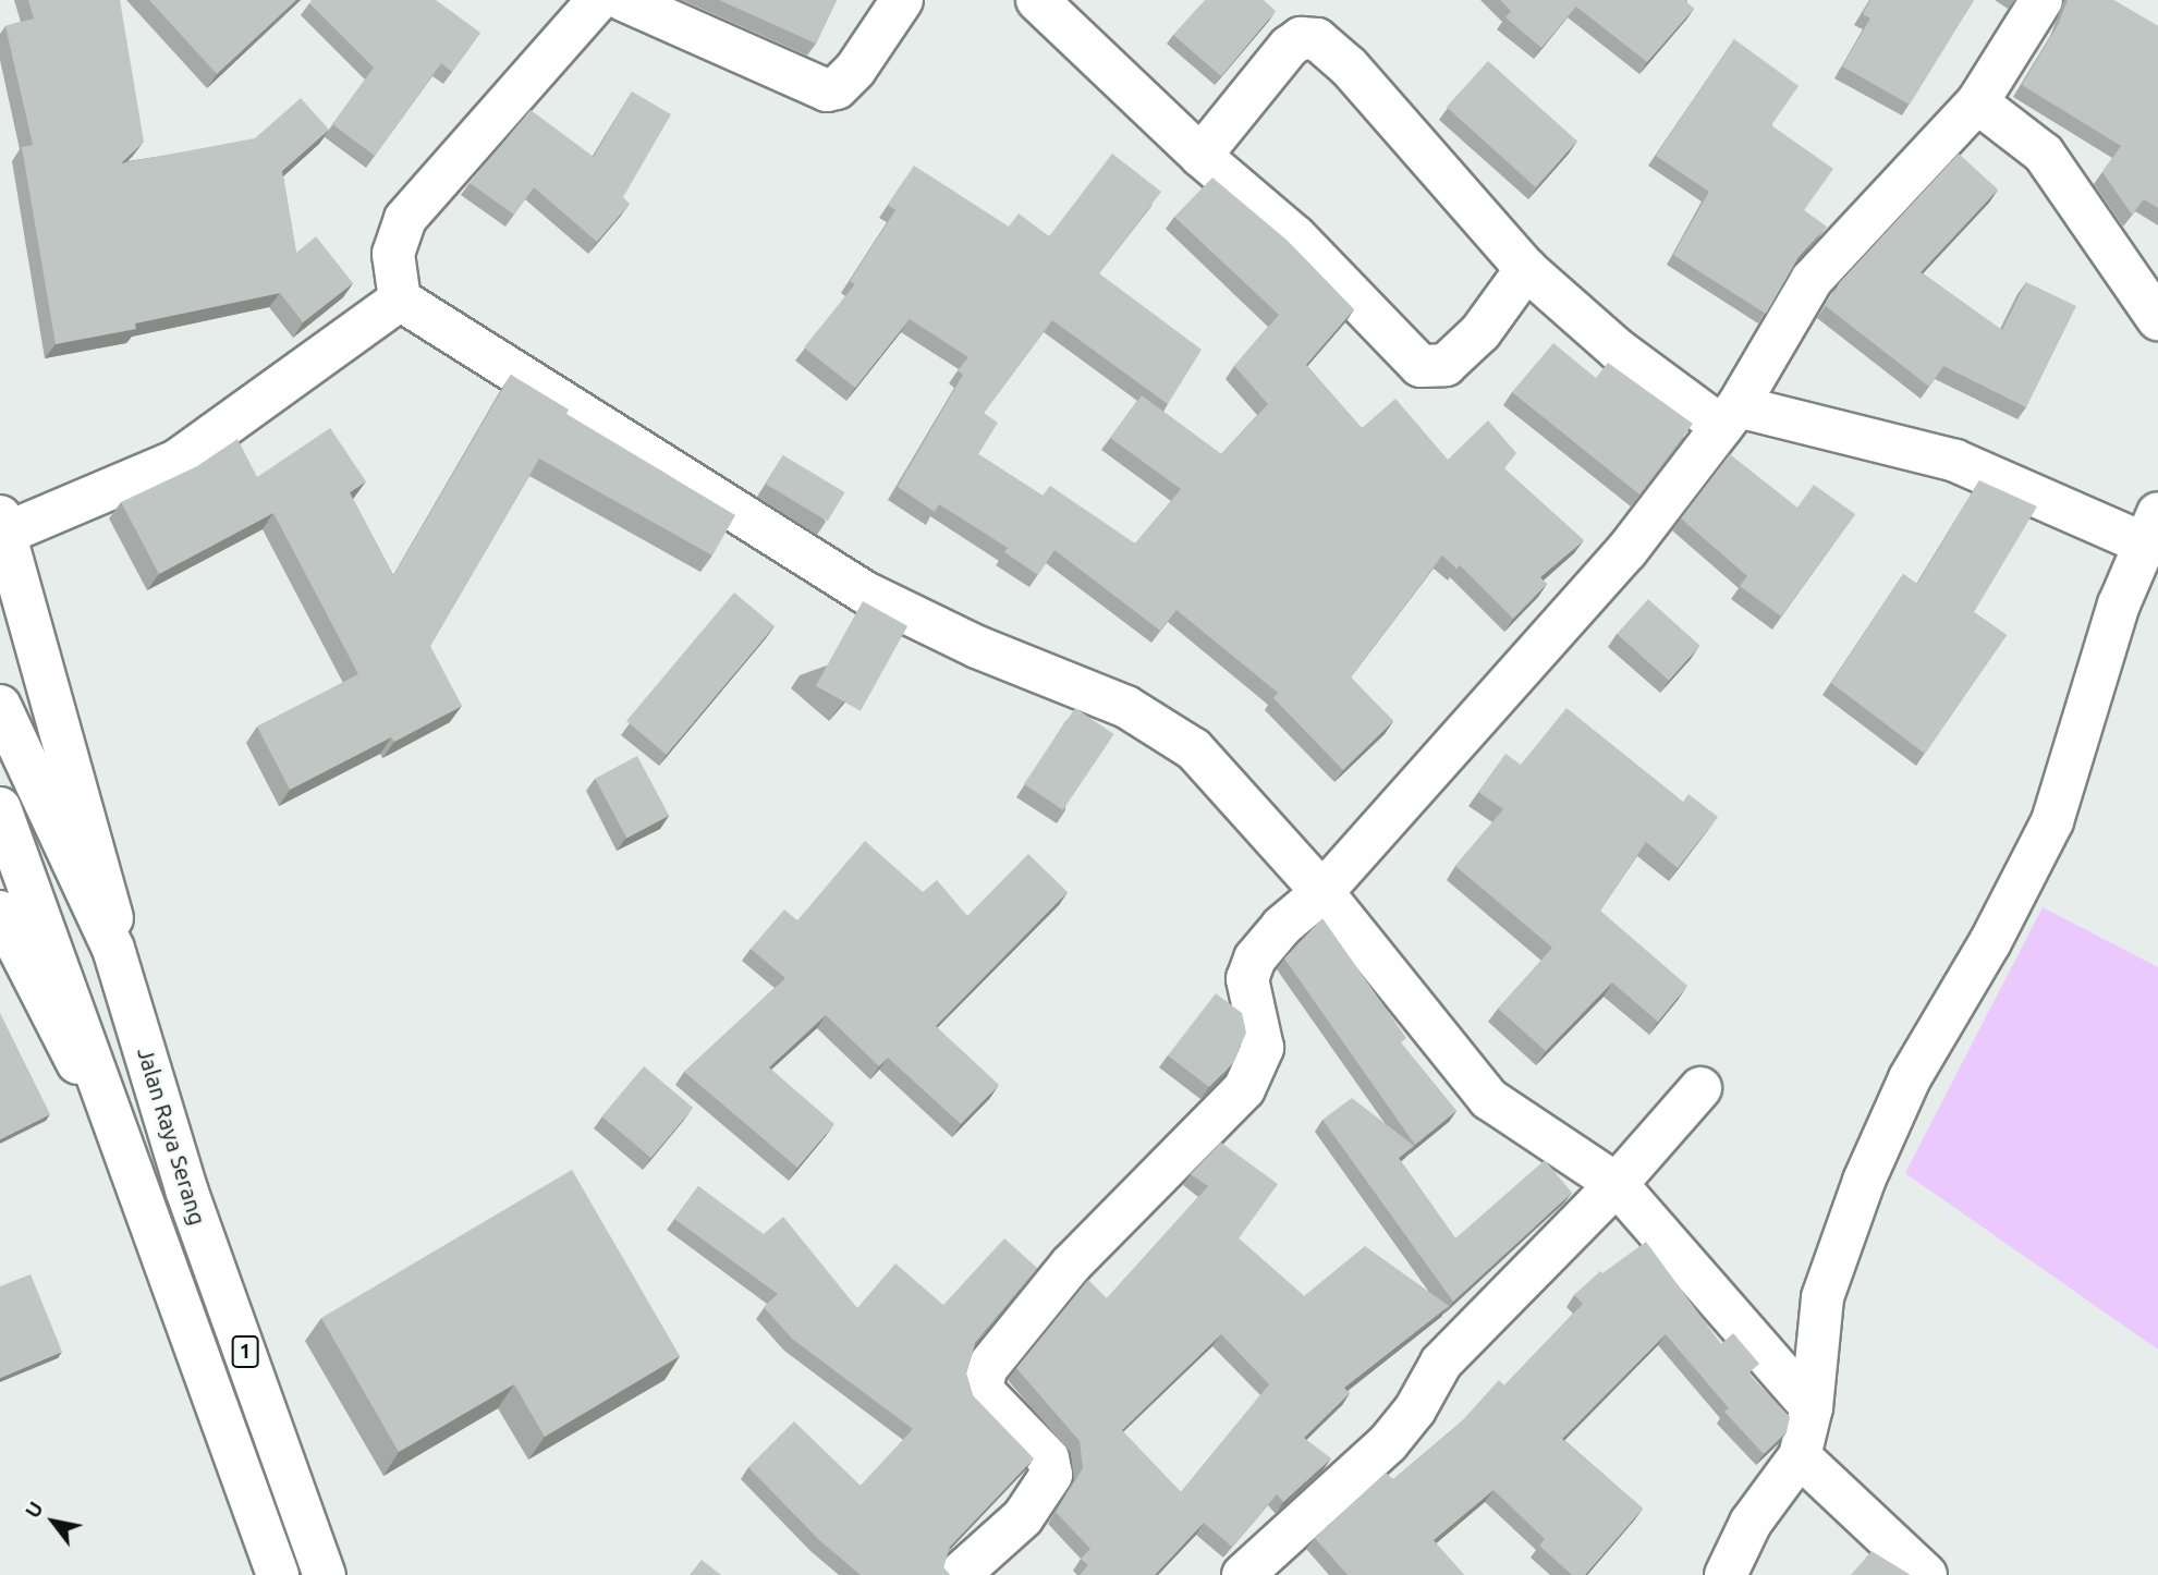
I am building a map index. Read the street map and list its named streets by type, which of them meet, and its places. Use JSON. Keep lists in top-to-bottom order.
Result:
{
  "streets": {
    "main road": ["Jalan Raya Serang", "1"]
  },
  "north": "top left"
}
